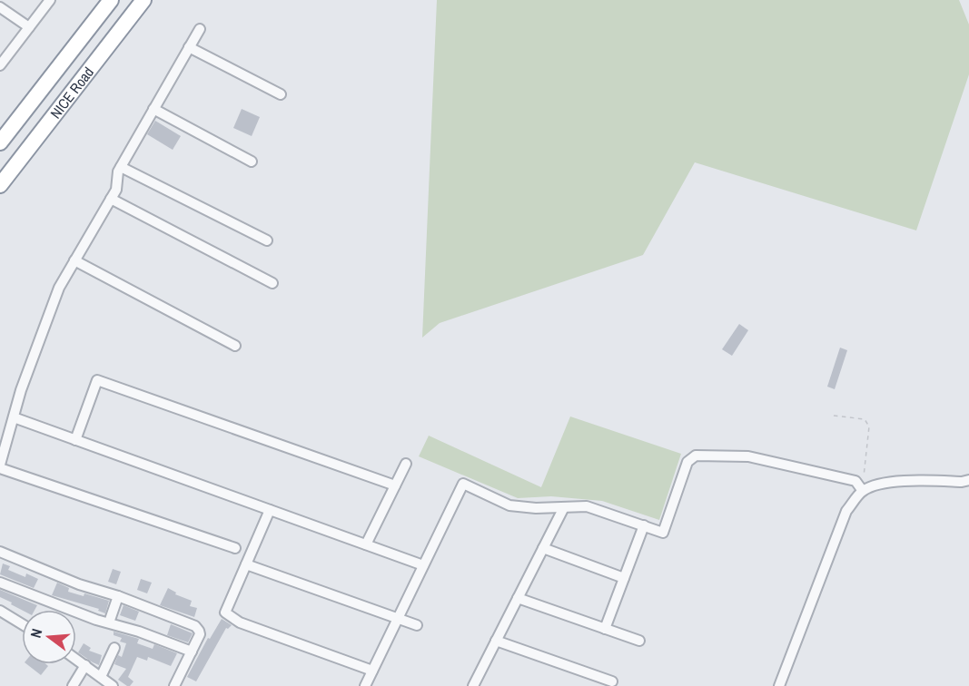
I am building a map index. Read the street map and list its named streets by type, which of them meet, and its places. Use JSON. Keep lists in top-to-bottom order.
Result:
{
  "streets": {
    "highway": ["NICE Road"]
  },
  "north": "left"
}
